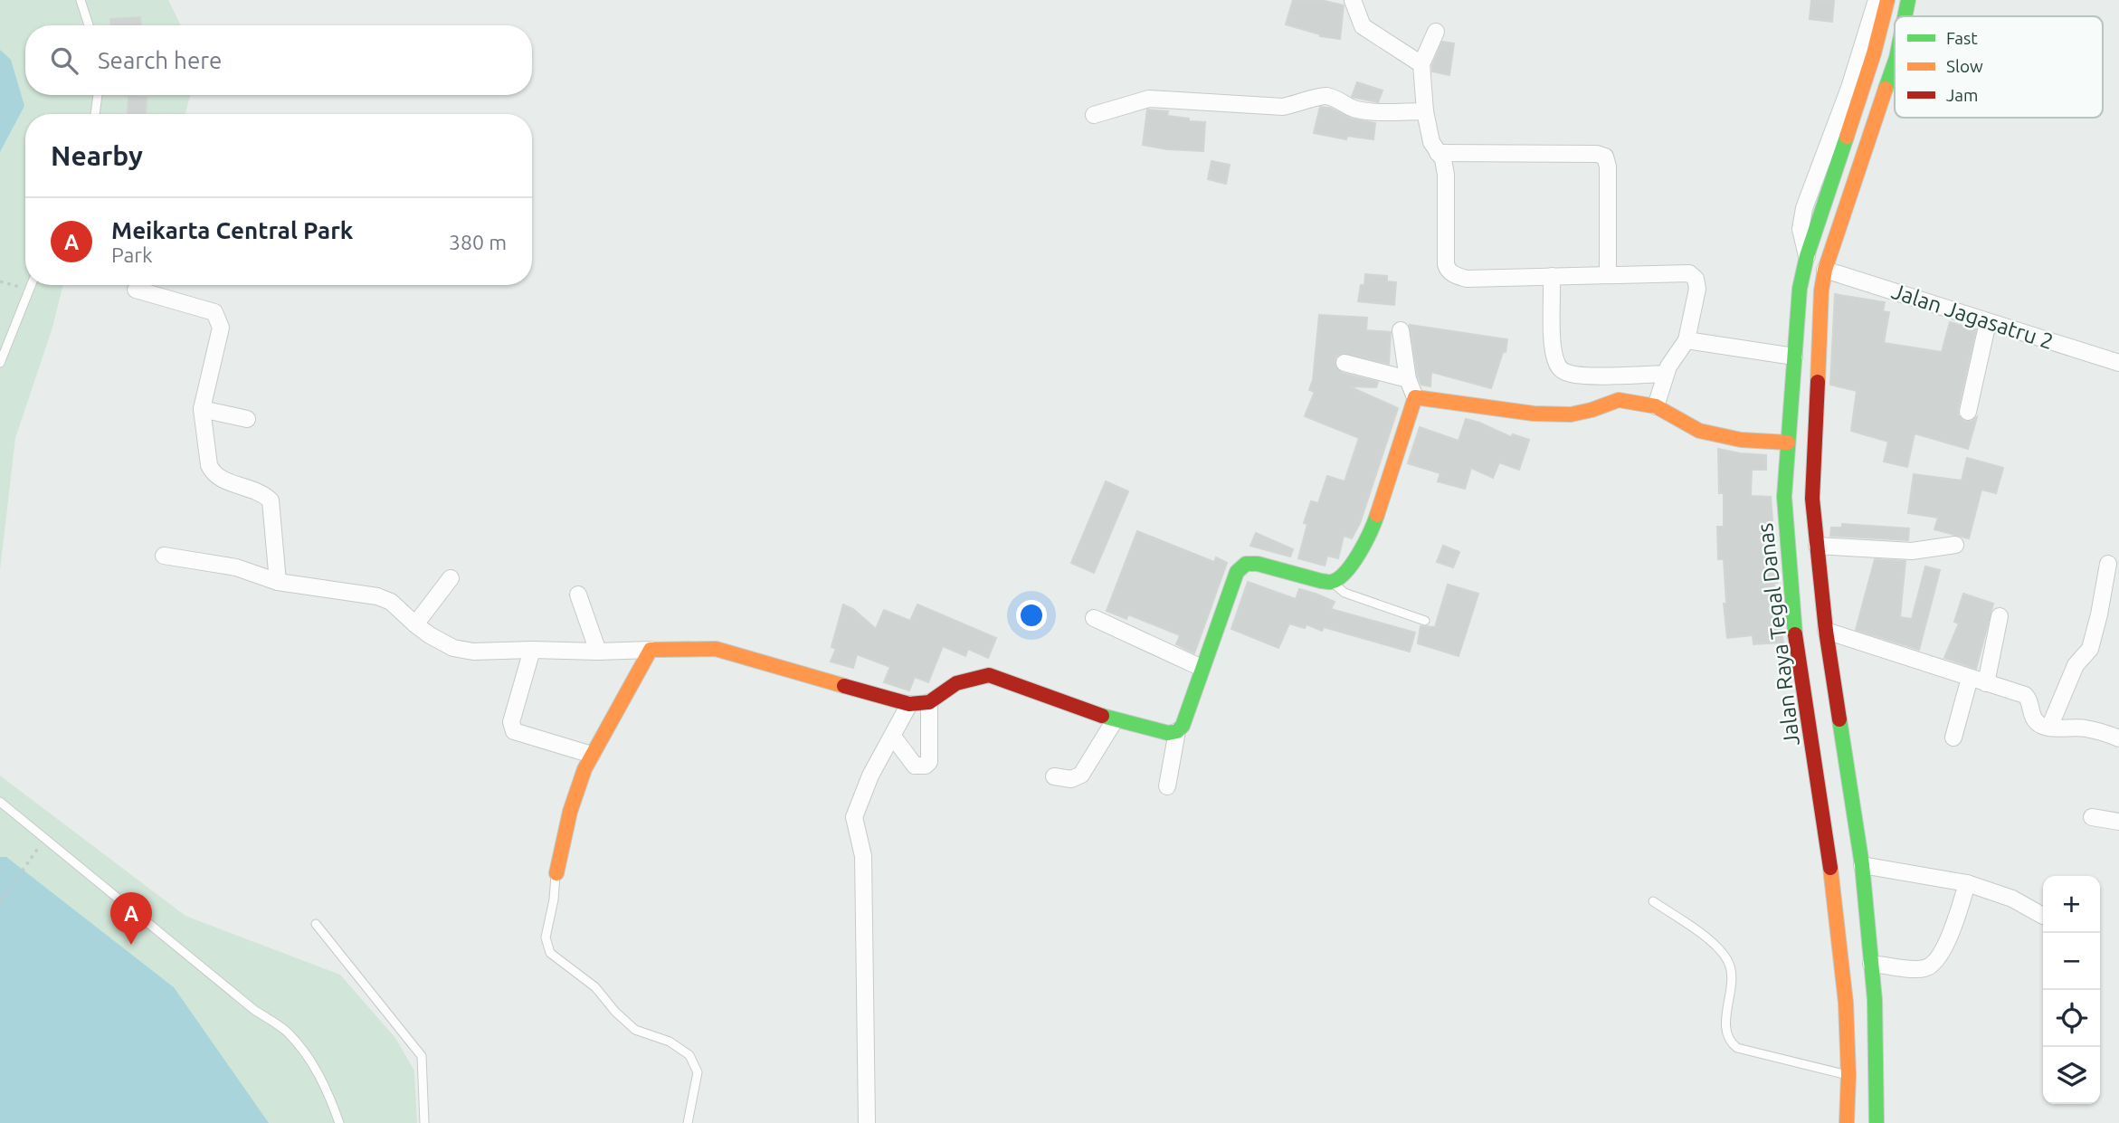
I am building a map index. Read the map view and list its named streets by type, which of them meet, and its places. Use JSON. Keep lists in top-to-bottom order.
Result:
{
  "streets": {
    "street": ["Jalan Jagasatru 2", "Jalan Raya Tegal Danas"]
  },
  "legend": ["Fast", "Slow", "Jam"],
  "page": {
    "search": "Search here",
    "heading": "Nearby",
    "list": [
      {
        "mark": "A",
        "name": "Meikarta Central Park",
        "note": "Park",
        "value": "380 m"
      }
    ],
    "map_buttons": ["+", "−"],
    "pins": "A"
  }
}
